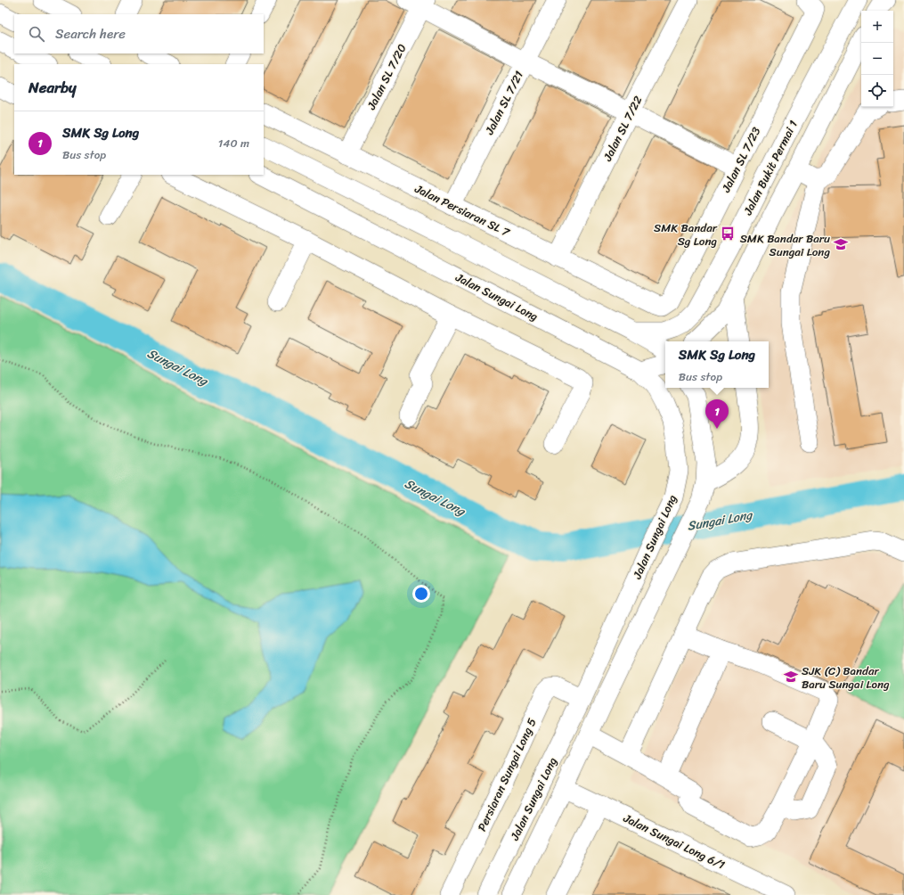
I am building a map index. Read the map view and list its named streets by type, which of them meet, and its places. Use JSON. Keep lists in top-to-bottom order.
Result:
{
  "streets": {
    "street": [
      "Jalan SL 7/20",
      "Jalan SL 7/21",
      "Jalan SL 7/22",
      "Jalan SL 7/23",
      "Jalan Bukit Permai 1",
      "Jalan Persiaran SL 7",
      "Jalan Sungai Long",
      "Persiaran Sungai Long 5",
      "Jalan Sungai Long 6/1"
    ]
  },
  "crossings": [
    ["Jalan SL 7/20", "Jalan Persiaran SL 7"],
    ["Jalan SL 7/21", "Jalan Persiaran SL 7"],
    ["Jalan SL 7/22", "Jalan Persiaran SL 7"],
    ["Jalan SL 7/23", "Jalan Persiaran SL 7"],
    ["Jalan Sungai Long", "Persiaran Sungai Long 5"],
    ["Jalan Sungai Long", "Jalan Sungai Long 6/1"]
  ],
  "water": ["Sungai Long"],
  "places": {
    "bus stop": ["SMK Bandar Sg Long"],
    "school or university": ["SMK Bandar Baru Sungai Long", "SJK (C) Bandar Baru Sungai Long"]
  },
  "page": {
    "map_buttons": ["+", "−"],
    "search": "Search here",
    "heading": "Nearby",
    "list": [
      {
        "mark": "1",
        "name": "SMK Sg Long",
        "note": "Bus stop",
        "value": "140 m"
      }
    ],
    "popup": ["SMK Sg Long", "Bus stop"],
    "pins": "1"
  }
}
